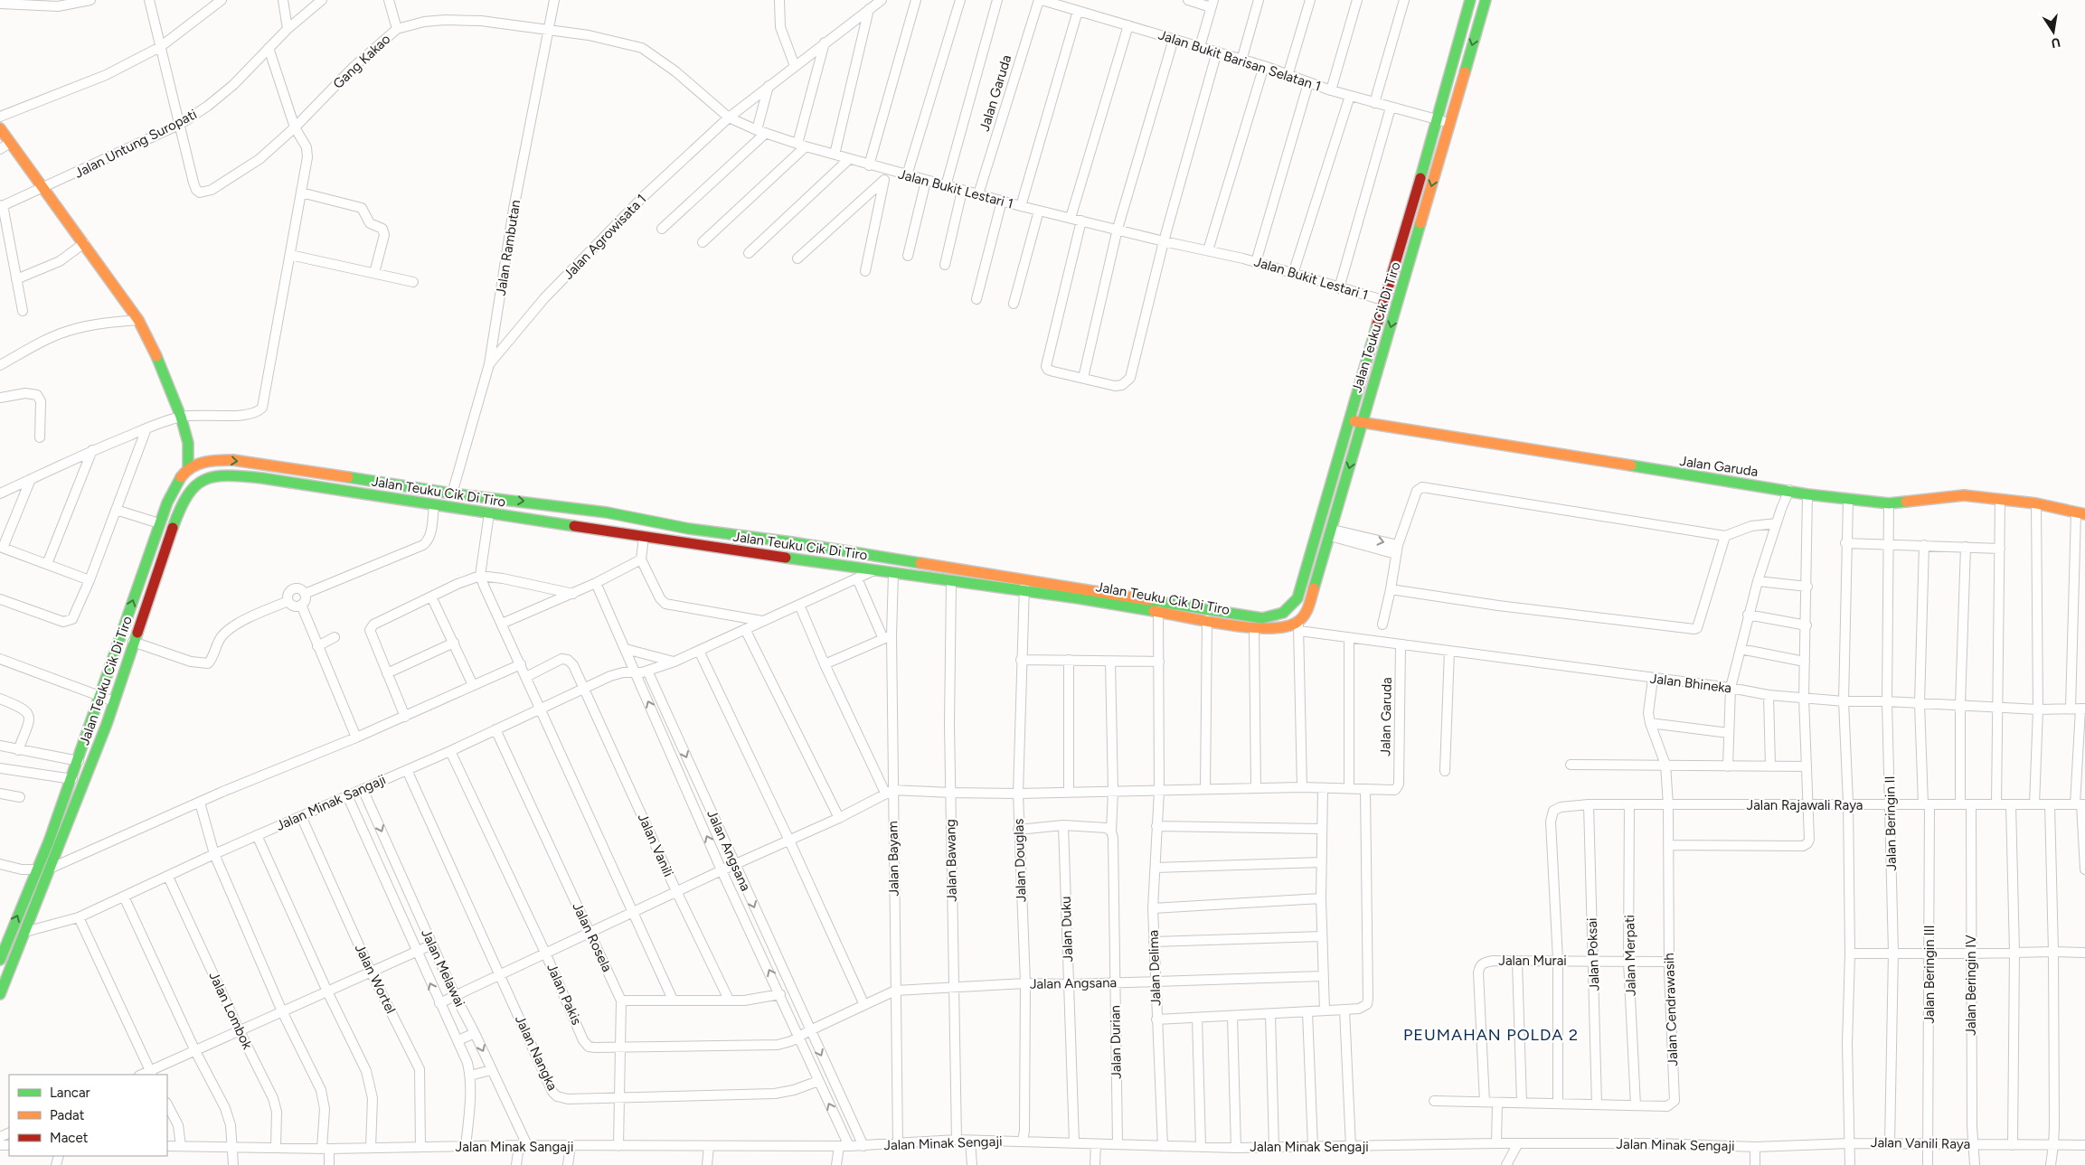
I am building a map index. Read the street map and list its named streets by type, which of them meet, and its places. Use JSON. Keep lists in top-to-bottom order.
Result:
{
  "streets": {
    "street": [
      "Jalan Bukit Barisan Selatan 1",
      "Gang Kakao",
      "Jalan Garuda",
      "Jalan Untung Suropati",
      "Jalan Bukit Lestari 1",
      "Jalan Agrowisata 1",
      "Jalan Rambutan",
      "Jalan Teuku Cik Di Tiro",
      "Jalan Bhineka",
      "Jalan Minak Sangaji",
      "Jalan Rajawali Raya",
      "Jalan Beringin II",
      "Jalan Vanili",
      "Jalan Angsana",
      "Jalan Bayam",
      "Jalan Bawang",
      "Jalan Douglas",
      "Jalan Duku",
      "Jalan Rosela",
      "Jalan Poksai",
      "Jalan Merpati",
      "Jalan Murai",
      "Jalan Melawai",
      "Jalan Delima",
      "Jalan Beringin III",
      "Jalan Wortel",
      "Jalan Beringin IV",
      "Jalan Pakis",
      "Jalan Cendrawasih",
      "Jalan Lombok",
      "Jalan Durian",
      "Jalan Nangka",
      "Jalan Minak Sengaji",
      "Jalan Vanili Raya"
    ]
  },
  "crossings": [
    ["Jalan Bukit Barisan Selatan 1", "Jalan Garuda"],
    ["Jalan Bukit Barisan Selatan 1", "Jalan Teuku Cik Di Tiro"],
    ["Gang Kakao", "Jalan Untung Suropati"],
    ["Gang Kakao", "Jalan Bukit Lestari 1"],
    ["Gang Kakao", "Jalan Rambutan"],
    ["Jalan Garuda", "Jalan Bukit Lestari 1"],
    ["Jalan Garuda", "Jalan Teuku Cik Di Tiro"],
    ["Jalan Garuda", "Jalan Bhineka"],
    ["Jalan Garuda", "Jalan Beringin II"],
    ["Jalan Bukit Lestari 1", "Jalan Agrowisata 1"],
    ["Jalan Bukit Lestari 1", "Jalan Rambutan"],
    ["Jalan Bukit Lestari 1", "Jalan Teuku Cik Di Tiro"],
    ["Jalan Agrowisata 1", "Jalan Rambutan"],
    ["Jalan Rambutan", "Jalan Teuku Cik Di Tiro"],
    ["Jalan Teuku Cik Di Tiro", "Jalan Bhineka"],
    ["Jalan Teuku Cik Di Tiro", "Jalan Minak Sangaji"],
    ["Jalan Teuku Cik Di Tiro", "Jalan Bayam"],
    ["Jalan Teuku Cik Di Tiro", "Jalan Bawang"],
    ["Jalan Teuku Cik Di Tiro", "Jalan Douglas"],
    ["Jalan Teuku Cik Di Tiro", "Jalan Delima"],
    ["Jalan Bhineka", "Jalan Beringin II"],
    ["Jalan Bhineka", "Jalan Beringin III"],
    ["Jalan Bhineka", "Jalan Cendrawasih"],
    ["Jalan Minak Sangaji", "Jalan Vanili"],
    ["Jalan Minak Sangaji", "Jalan Angsana"],
    ["Jalan Minak Sangaji", "Jalan Rosela"],
    ["Jalan Minak Sangaji", "Jalan Melawai"],
    ["Jalan Minak Sangaji", "Jalan Wortel"],
    ["Jalan Minak Sangaji", "Jalan Pakis"],
    ["Jalan Minak Sangaji", "Jalan Lombok"],
    ["Jalan Minak Sangaji", "Jalan Nangka"],
    ["Jalan Minak Sangaji", "Jalan Minak Sengaji"],
    ["Jalan Rajawali Raya", "Jalan Beringin II"],
    ["Jalan Rajawali Raya", "Jalan Poksai"],
    ["Jalan Rajawali Raya", "Jalan Merpati"],
    ["Jalan Rajawali Raya", "Jalan Murai"],
    ["Jalan Rajawali Raya", "Jalan Beringin III"],
    ["Jalan Rajawali Raya", "Jalan Beringin IV"],
    ["Jalan Rajawali Raya", "Jalan Cendrawasih"],
    ["Jalan Beringin II", "Jalan Vanili Raya"],
    ["Jalan Vanili", "Jalan Angsana"],
    ["Jalan Angsana", "Jalan Bayam"],
    ["Jalan Angsana", "Jalan Bawang"],
    ["Jalan Angsana", "Jalan Douglas"],
    ["Jalan Angsana", "Jalan Duku"],
    ["Jalan Angsana", "Jalan Rosela"],
    ["Jalan Angsana", "Jalan Melawai"],
    ["Jalan Angsana", "Jalan Delima"],
    ["Jalan Angsana", "Jalan Pakis"],
    ["Jalan Angsana", "Jalan Durian"],
    ["Jalan Angsana", "Jalan Nangka"],
    ["Jalan Angsana", "Jalan Minak Sengaji"],
    ["Jalan Bayam", "Jalan Minak Sengaji"],
    ["Jalan Bawang", "Jalan Minak Sengaji"],
    ["Jalan Douglas", "Jalan Minak Sengaji"],
    ["Jalan Duku", "Jalan Minak Sengaji"],
    ["Jalan Poksai", "Jalan Murai"],
    ["Jalan Poksai", "Jalan Cendrawasih"],
    ["Jalan Merpati", "Jalan Murai"],
    ["Jalan Merpati", "Jalan Cendrawasih"],
    ["Jalan Murai", "Jalan Cendrawasih"],
    ["Jalan Delima", "Jalan Minak Sengaji"],
    ["Jalan Beringin III", "Jalan Vanili Raya"],
    ["Jalan Beringin IV", "Jalan Vanili Raya"],
    ["Jalan Durian", "Jalan Minak Sengaji"],
    ["Jalan Minak Sengaji", "Jalan Vanili Raya"]
  ],
  "districts": ["PEUMAHAN POLDA 2"],
  "legend": ["Lancar", "Padat", "Macet"],
  "north": "bottom"
}
